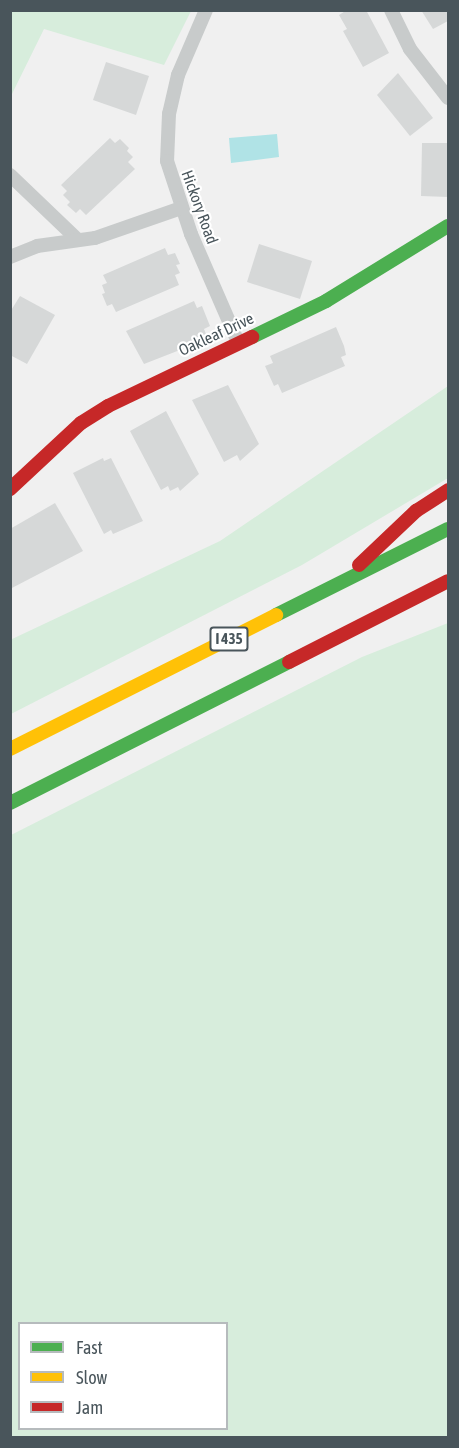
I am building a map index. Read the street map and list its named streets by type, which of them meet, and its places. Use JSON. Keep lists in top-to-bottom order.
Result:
{
  "streets": {
    "main road": ["Oakleaf Drive", "I 435"],
    "street": ["Hickory Road"]
  },
  "crossings": [
    ["Hickory Road", "Oakleaf Drive"]
  ],
  "legend": ["Fast", "Slow", "Jam"]
}
